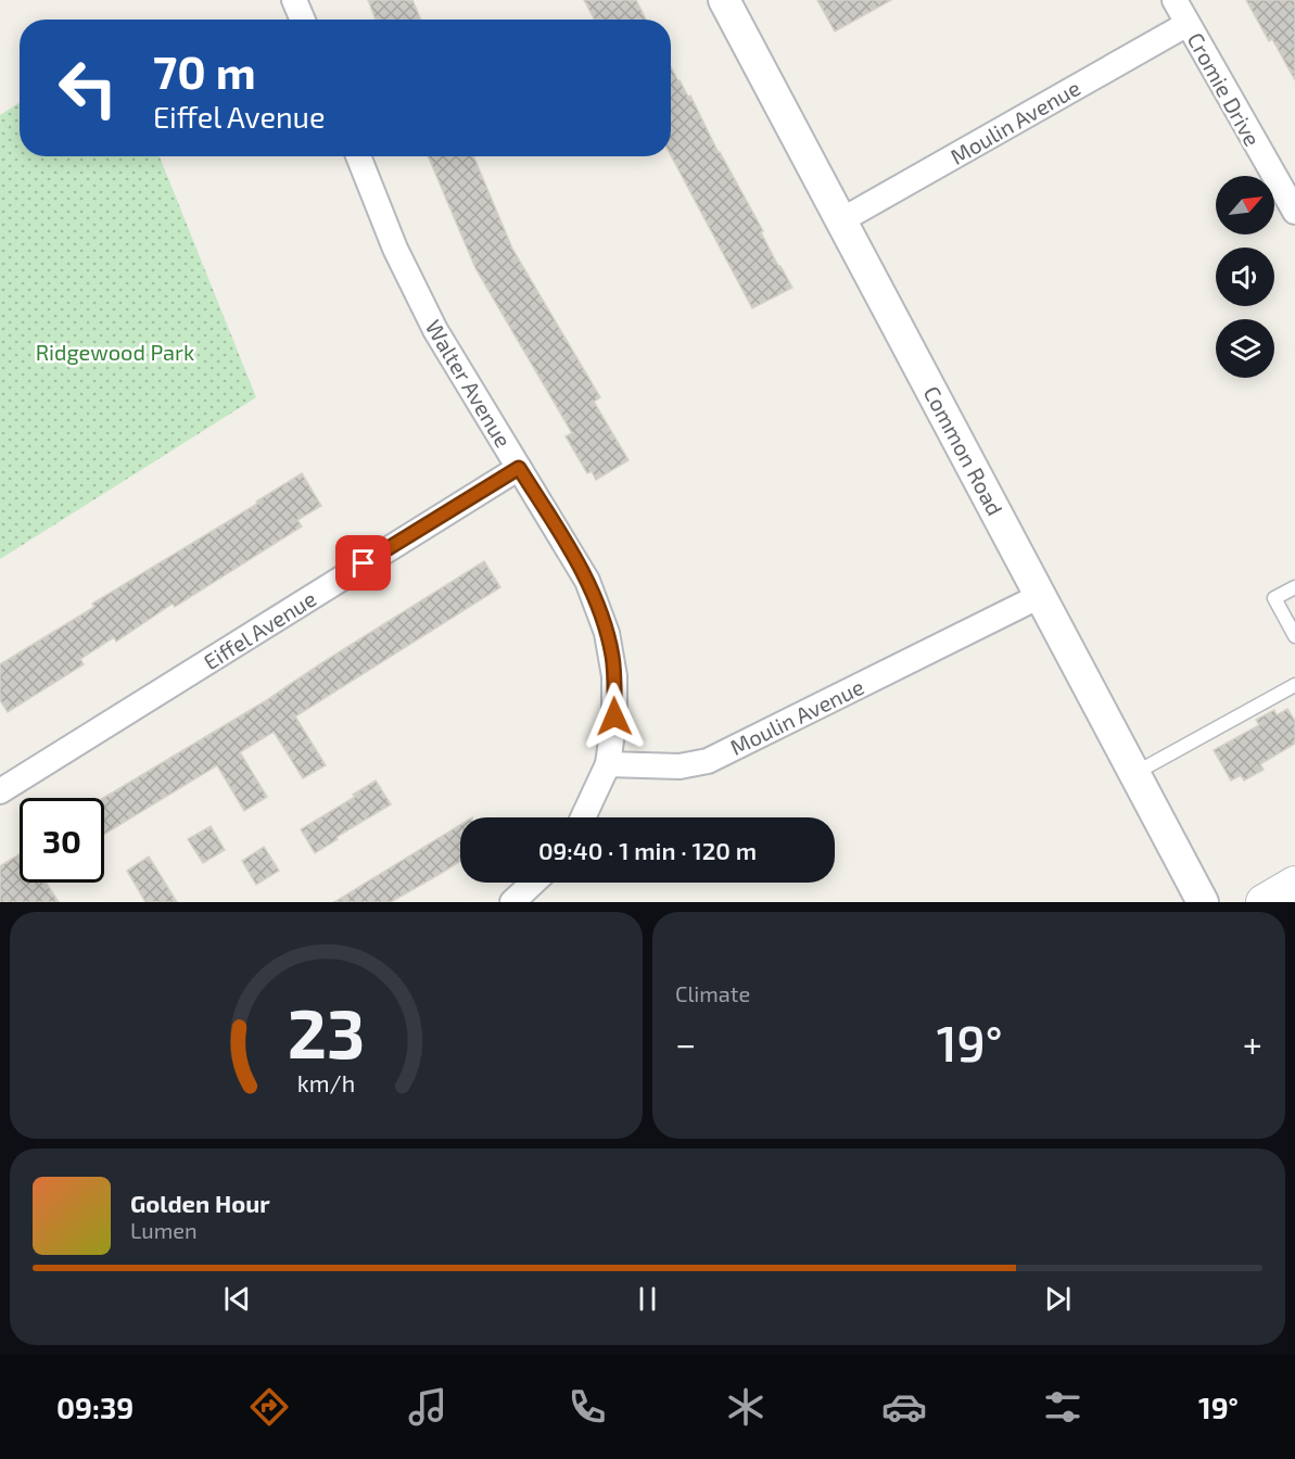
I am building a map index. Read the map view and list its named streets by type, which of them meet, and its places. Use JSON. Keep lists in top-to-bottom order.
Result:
{
  "streets": {
    "street": [
      "Cromie Drive",
      "Moulin Avenue",
      "Walter Avenue",
      "Common Road",
      "Eiffel Avenue"
    ]
  },
  "crossings": [
    ["Cromie Drive", "Moulin Avenue"],
    ["Moulin Avenue", "Walter Avenue"],
    ["Moulin Avenue", "Common Road"],
    ["Walter Avenue", "Eiffel Avenue"]
  ],
  "parks": ["Ridgewood Park"],
  "north": "top right",
  "page": {
    "turn": ["70 m", "Eiffel Avenue"],
    "limit": "30",
    "trip": "09:40 · 1 min · 120 m",
    "tile": "Climate",
    "heat": ["−", "19°", "+"],
    "song": ["Golden Hour", "Lumen"],
    "tabs": ["09:39", "19°"],
    "gauge": ["23", "km/h"]
  }
}
